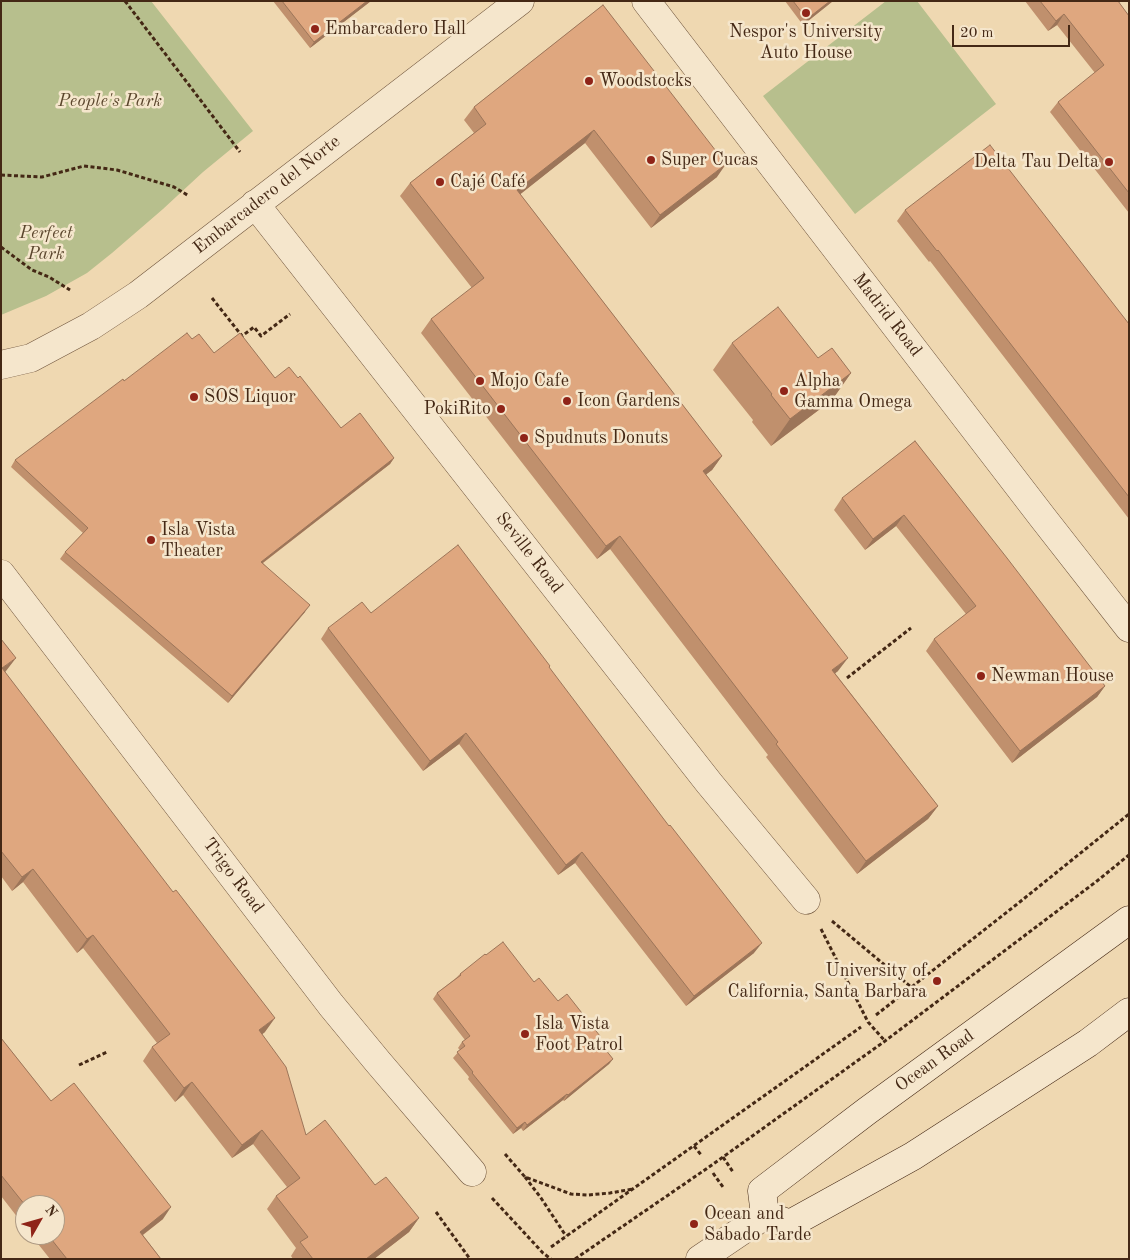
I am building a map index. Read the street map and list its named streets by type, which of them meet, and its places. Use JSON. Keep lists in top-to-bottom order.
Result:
{
  "streets": {
    "street": [
      "Embarcadero del Norte",
      "Madrid Road",
      "Seville Road",
      "Trigo Road",
      "Ocean Road"
    ]
  },
  "crossings": [
    ["Embarcadero del Norte", "Seville Road"]
  ],
  "parks": ["People's Park", "Perfect Park"],
  "places": [
    "Nespor's University Auto House",
    "Embarcadero Hall",
    "Woodstocks",
    "Super Cucas",
    "Delta Tau Delta",
    "Cajé Café",
    "Mojo Cafe",
    "Alpha Gamma Omega",
    "SOS Liquor",
    "Icon Gardens",
    "PokiRito",
    "Spudnuts Donuts",
    "Isla Vista Theater",
    "Newman House",
    "University of California, Santa Barbara",
    "Isla Vista Foot Patrol",
    "Ocean and Sabado Tarde"
  ],
  "scale_bar": "20 m",
  "north": "top right"
}
